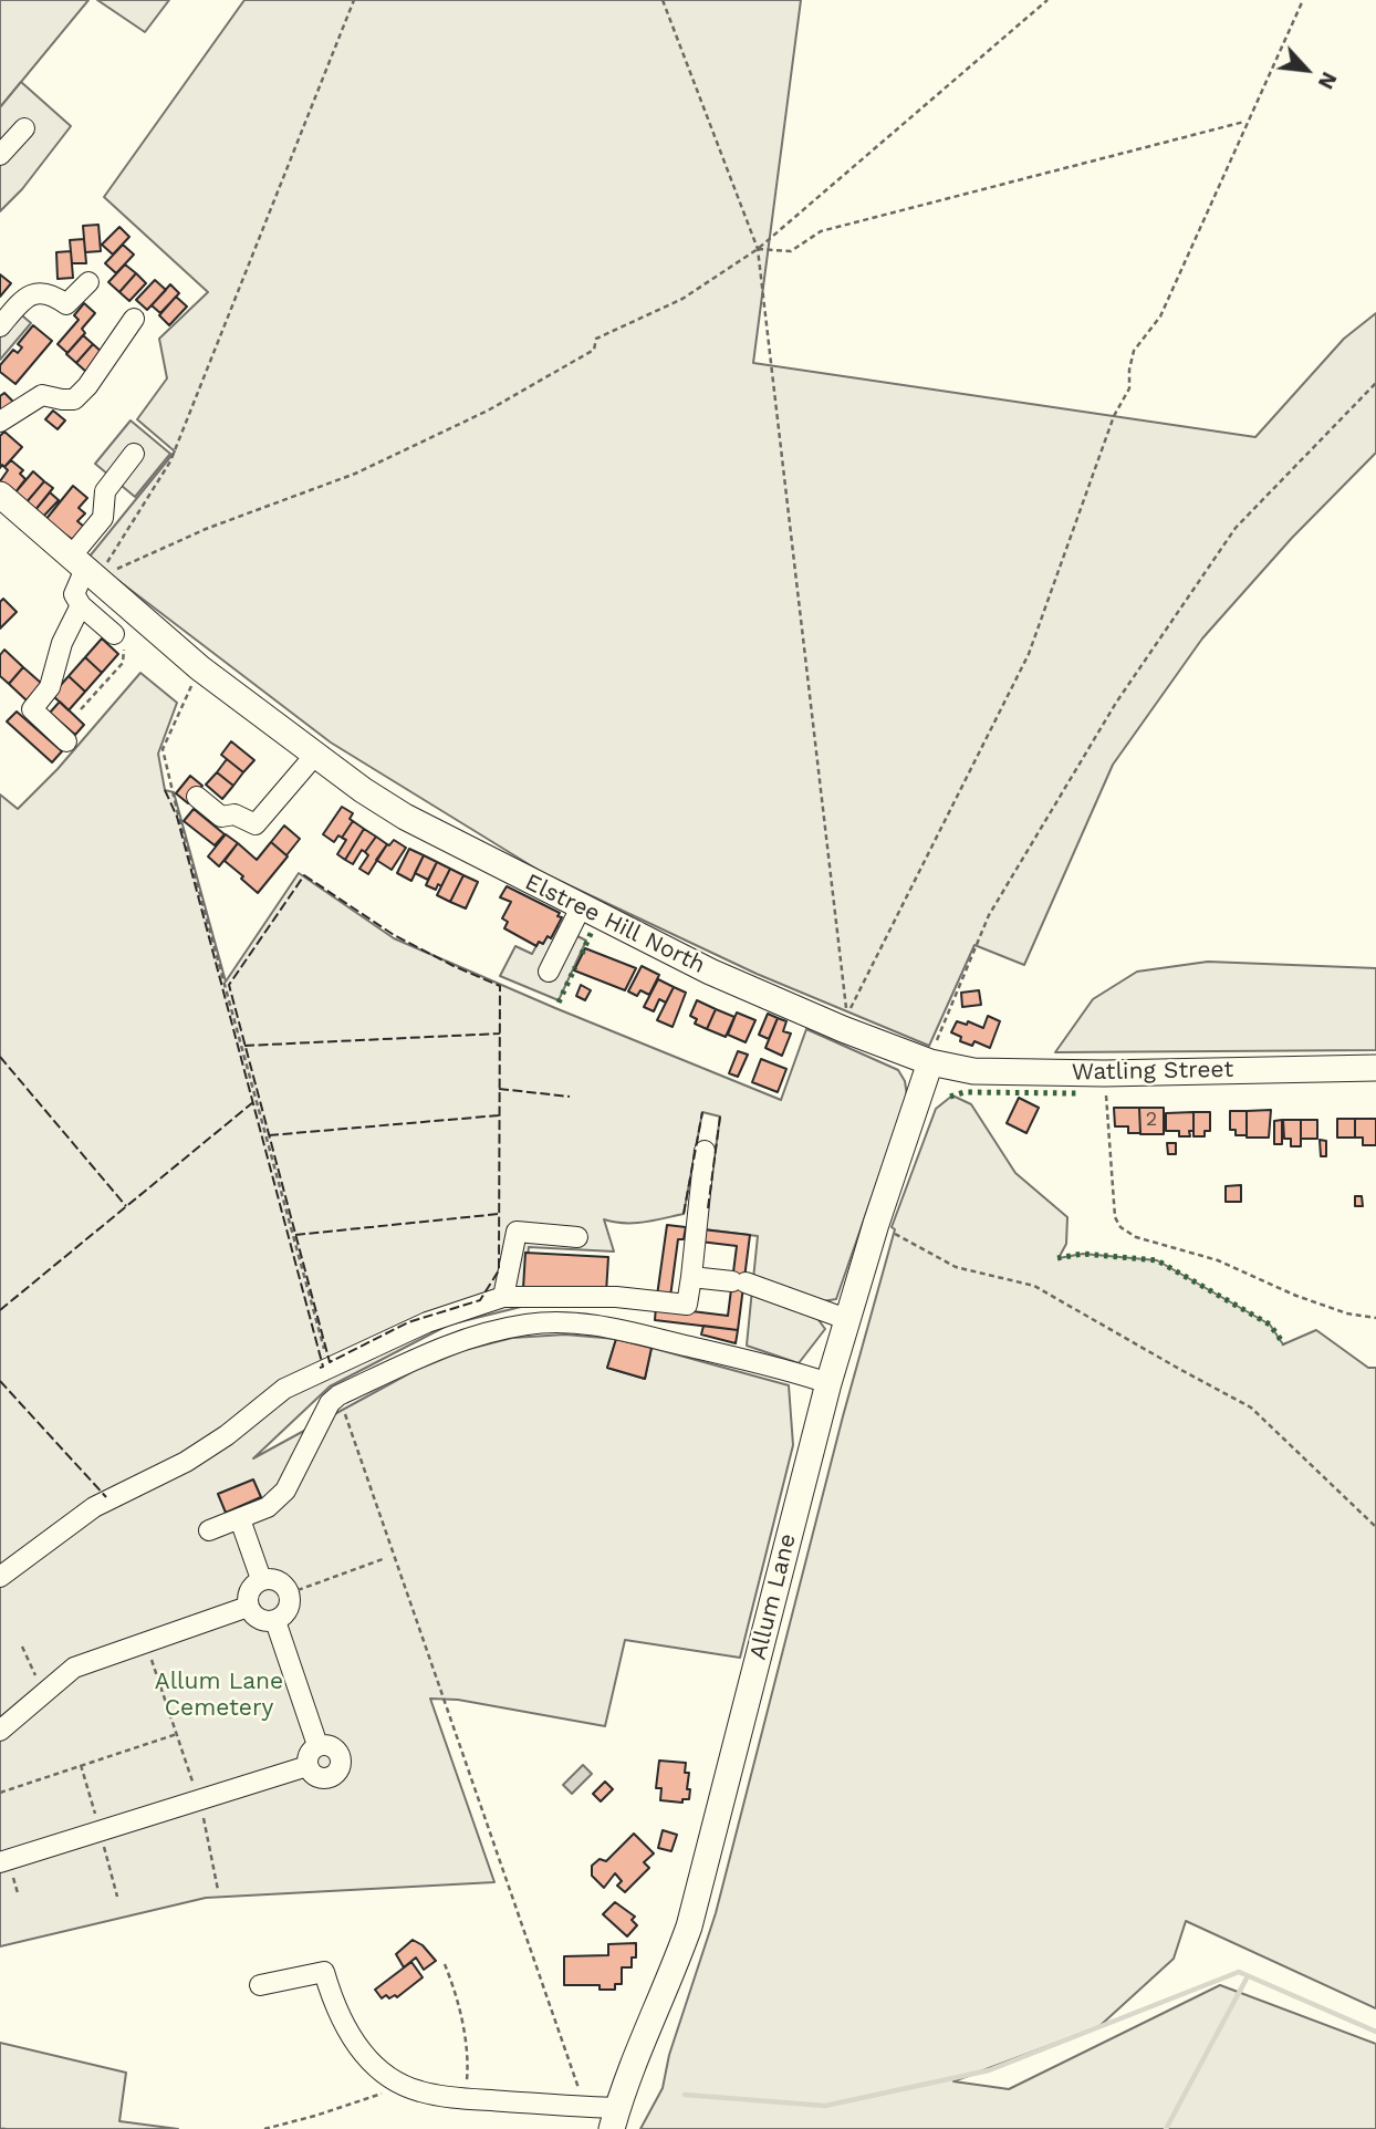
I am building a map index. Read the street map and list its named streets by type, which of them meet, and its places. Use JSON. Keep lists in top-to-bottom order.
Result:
{
  "streets": {
    "main road": ["Elstree Hill North", "Watling Street", "Allum Lane"]
  },
  "crossings": [
    ["Elstree Hill North", "Watling Street"],
    ["Elstree Hill North", "Allum Lane"],
    ["Watling Street", "Allum Lane"]
  ],
  "parks": ["Allum Lane Cemetery"],
  "house_numbers": ["2"],
  "north": "bottom right"
}
